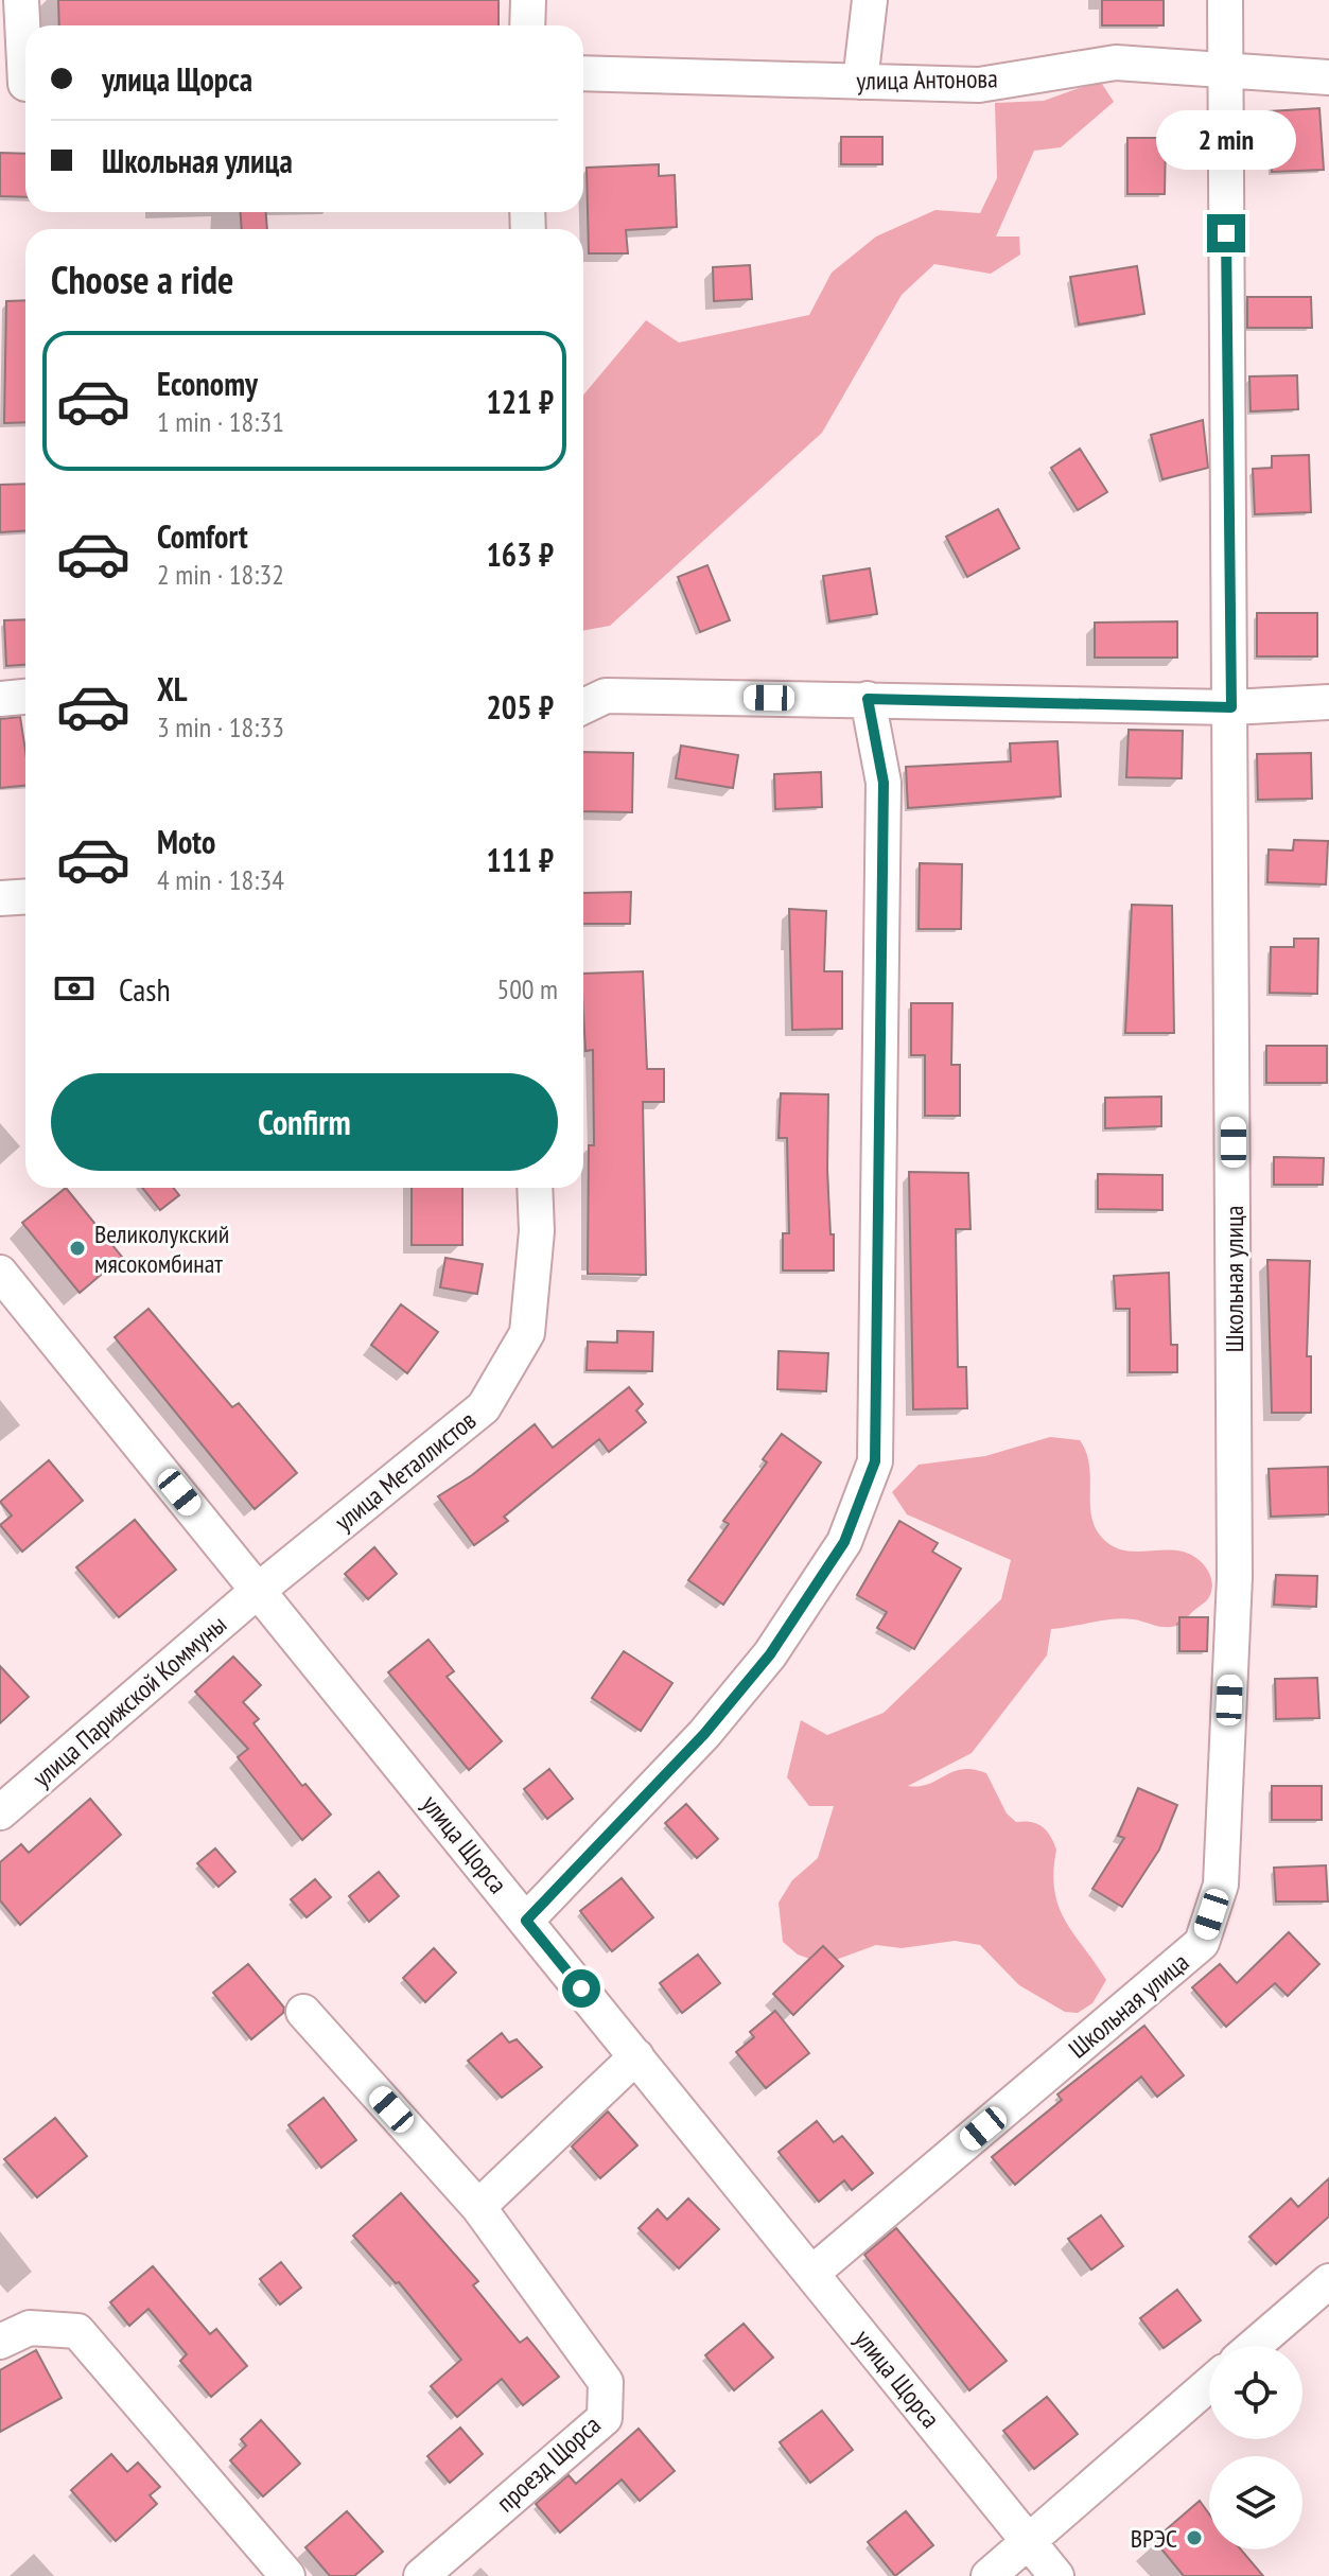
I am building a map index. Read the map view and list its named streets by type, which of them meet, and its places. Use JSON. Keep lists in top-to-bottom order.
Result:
{
  "streets": {
    "street": [
      "улица Антонова",
      "Школьная улица",
      "улица Металлистов",
      "улица Парижской Коммуны",
      "улица Щорса",
      "проезд Щорса"
    ]
  },
  "crossings": [
    ["улица Антонова", "Школьная улица"],
    ["Школьная улица", "улица Щорса"],
    ["улица Металлистов", "улица Парижской Коммуны"],
    ["улица Металлистов", "улица Щорса"],
    ["улица Парижской Коммуны", "улица Щорса"]
  ],
  "places": ["Великолукский мясокомбинат", "ВРЭС"],
  "page": {
    "banner": ["улица Щорса", "Школьная улица"],
    "bubble": "2 min",
    "heading": "Choose a ride",
    "list": [
      {
        "name": "Economy",
        "note": "1 min · 18:31",
        "value": "121 ₽"
      },
      {
        "name": "Comfort",
        "note": "2 min · 18:32",
        "value": "163 ₽"
      },
      {
        "name": "XL",
        "note": "3 min · 18:33",
        "value": "205 ₽"
      },
      {
        "name": "Moto",
        "note": "4 min · 18:34",
        "value": "111 ₽"
      }
    ],
    "pay": ["Cash", "500 m"],
    "buttons": "Confirm"
  }
}
